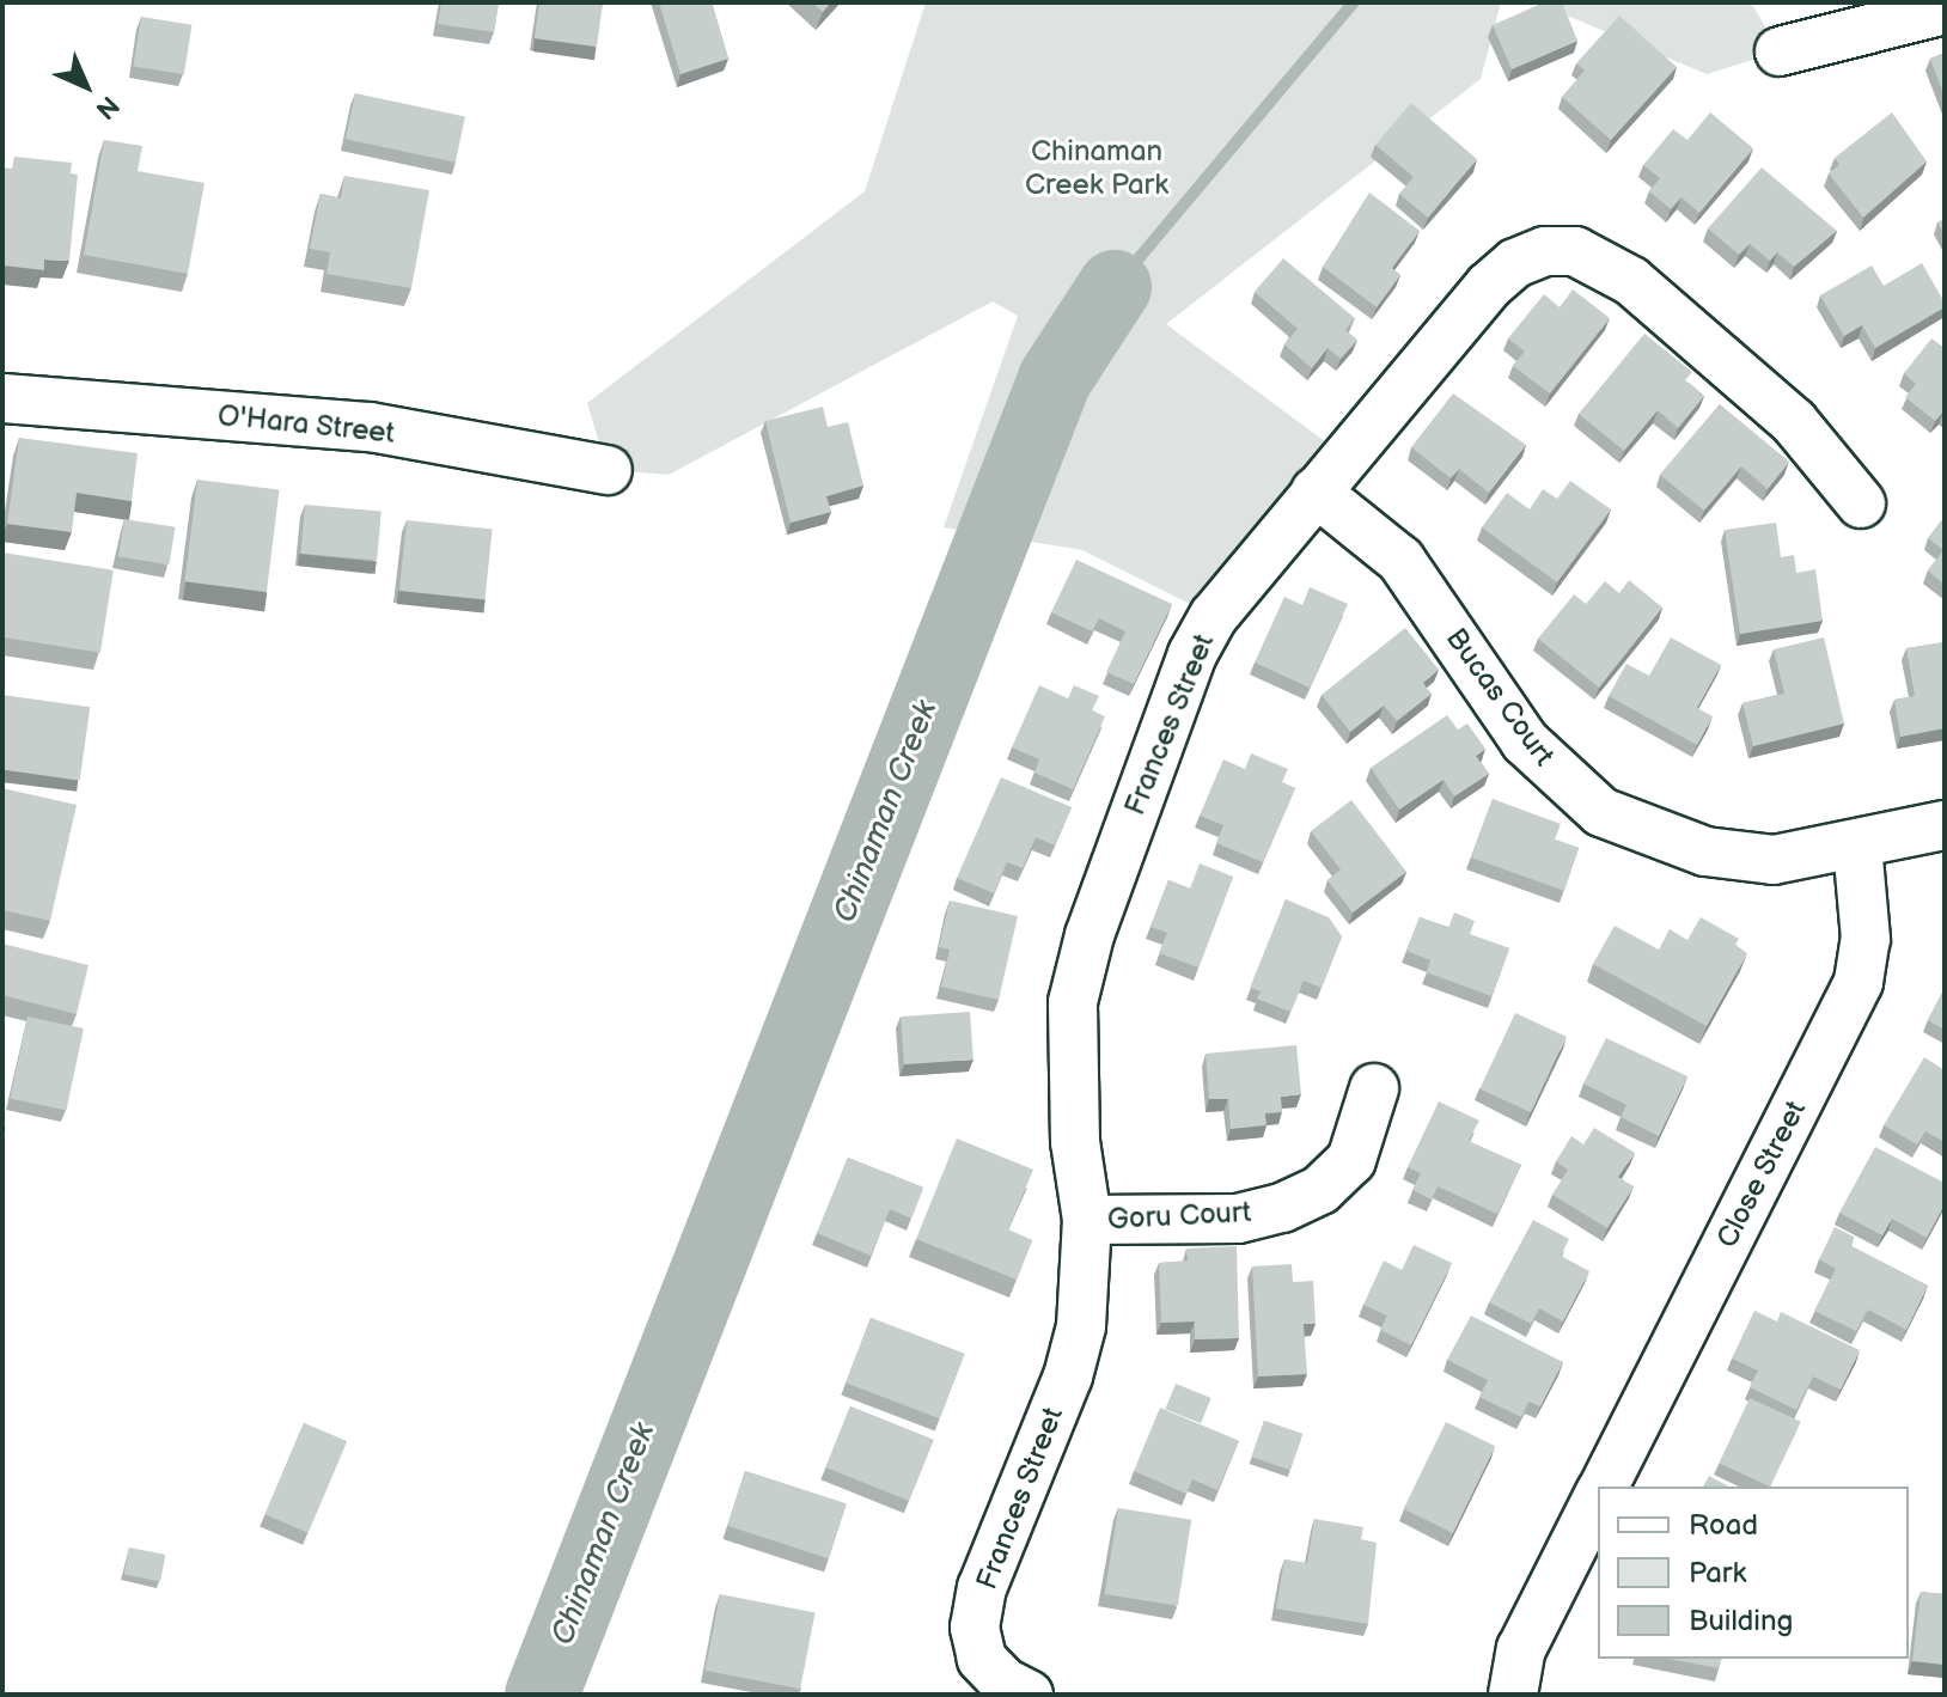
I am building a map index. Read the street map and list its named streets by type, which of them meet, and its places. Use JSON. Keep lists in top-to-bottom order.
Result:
{
  "streets": {
    "street": [
      "O'Hara Street",
      "Bucas Court",
      "Frances Street",
      "Close Street",
      "Goru Court"
    ]
  },
  "crossings": [
    ["Bucas Court", "Frances Street"],
    ["Bucas Court", "Close Street"],
    ["Frances Street", "Goru Court"]
  ],
  "water": ["Chinaman Creek"],
  "parks": ["Chinaman Creek Park"],
  "legend": ["Road", "Park", "Building"],
  "north": "bottom right"
}
